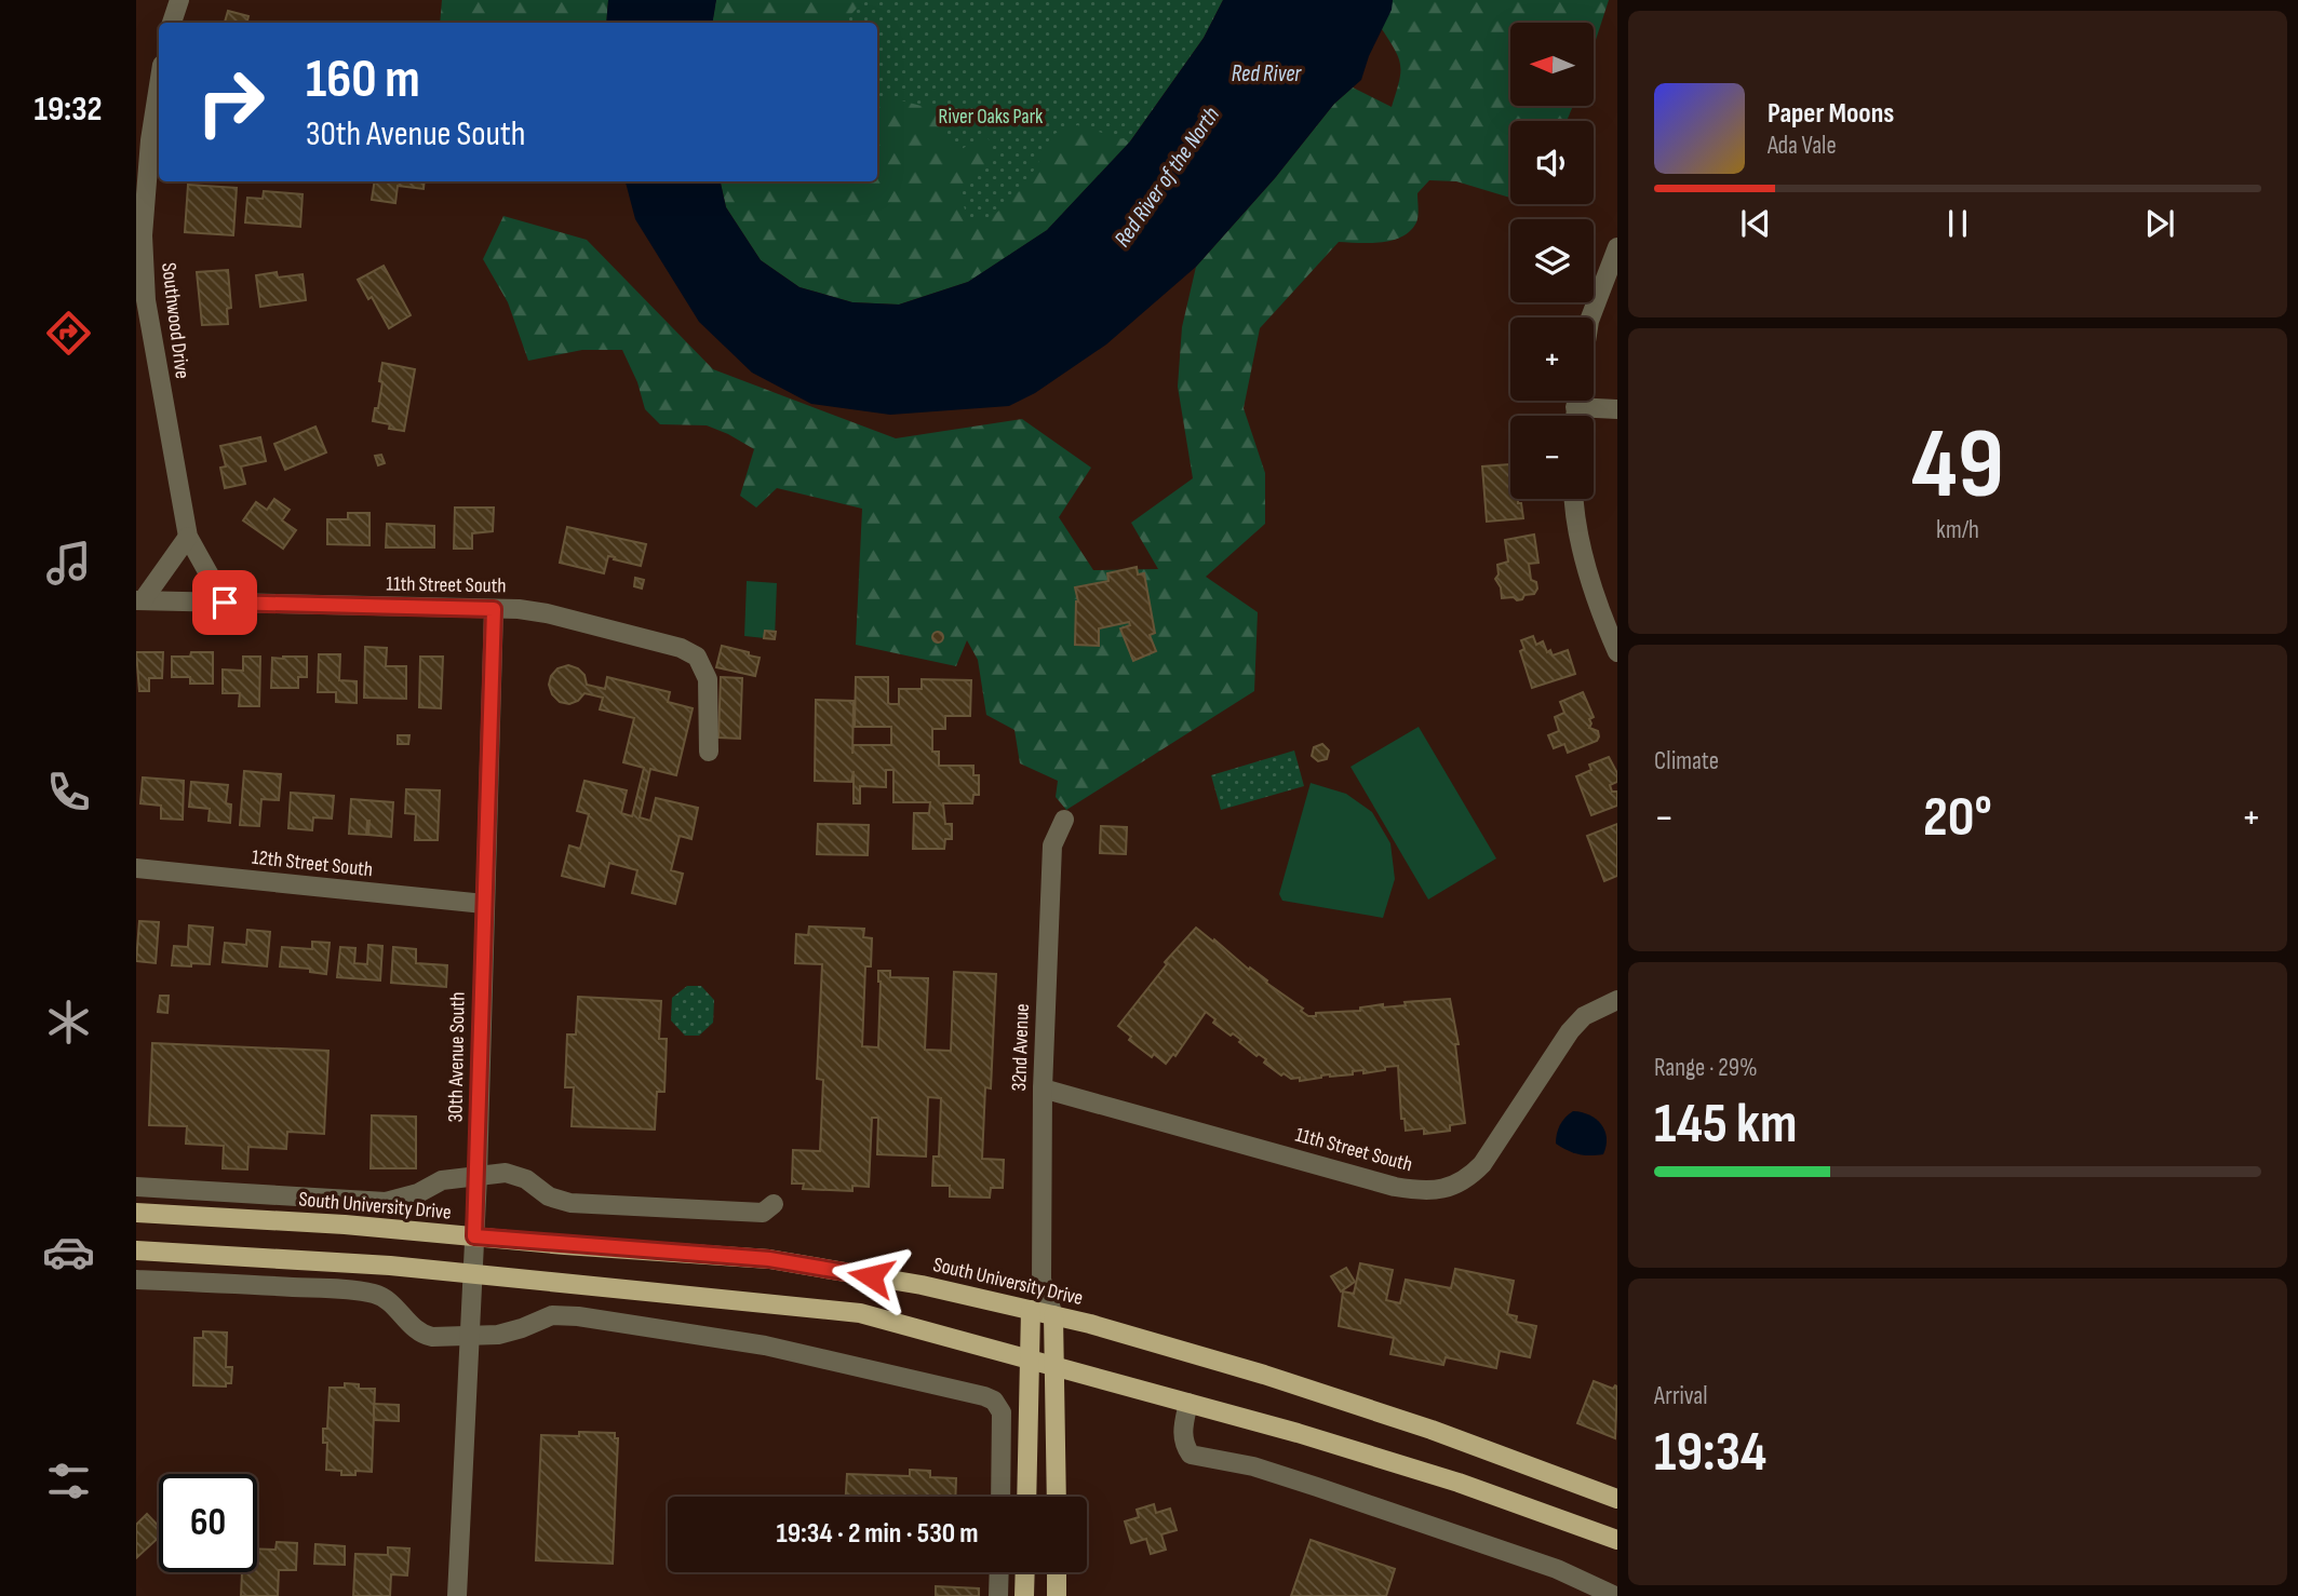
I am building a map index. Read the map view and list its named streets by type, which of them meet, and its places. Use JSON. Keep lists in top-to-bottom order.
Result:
{
  "streets": {
    "main road": ["32nd Avenue", "South University Drive"],
    "street": [
      "Southwood Drive",
      "11th Street South",
      "12th Street South",
      "30th Avenue South"
    ]
  },
  "crossings": [
    ["Southwood Drive", "11th Street South"],
    ["11th Street South", "32nd Avenue"],
    ["11th Street South", "30th Avenue South"],
    ["12th Street South", "30th Avenue South"],
    ["32nd Avenue", "South University Drive"],
    ["30th Avenue South", "South University Drive"]
  ],
  "water": ["Red River", "Red River of the North"],
  "parks": ["River Oaks Park"],
  "north": "left",
  "page": {
    "tabs": "19:32",
    "map_buttons": ["+", "−"],
    "turn": ["160 m", "30th Avenue South"],
    "song": ["Paper Moons", "Ada Vale"],
    "tile": [
      ["49", "km/h"],
      "Climate",
      ["Range · 29%", "145 km"],
      ["Arrival", "19:34"]
    ],
    "heat": ["−", "20°", "+"],
    "limit": "60",
    "trip": "19:34 · 2 min · 530 m"
  }
}
